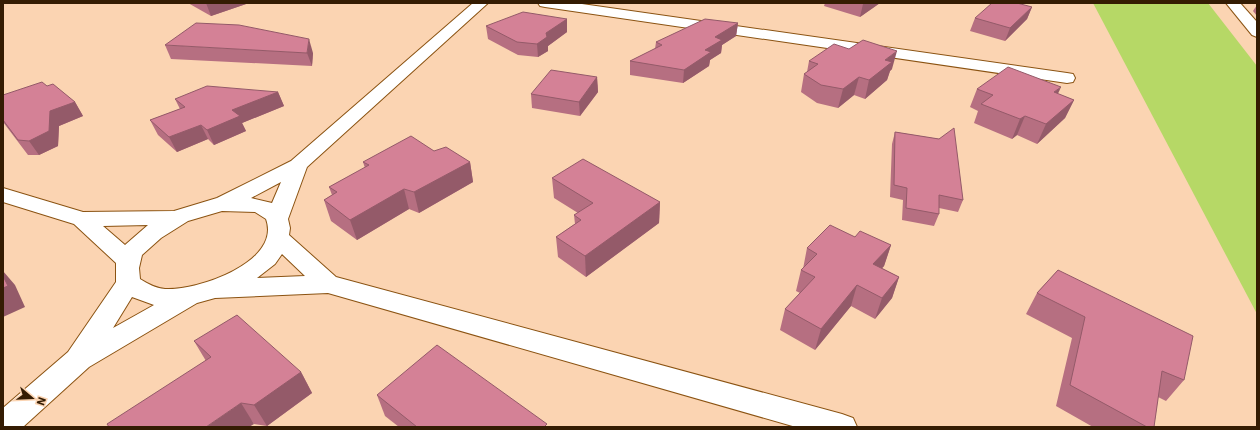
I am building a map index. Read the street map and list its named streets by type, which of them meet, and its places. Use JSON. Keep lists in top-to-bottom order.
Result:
{
  "north": "right"
}
